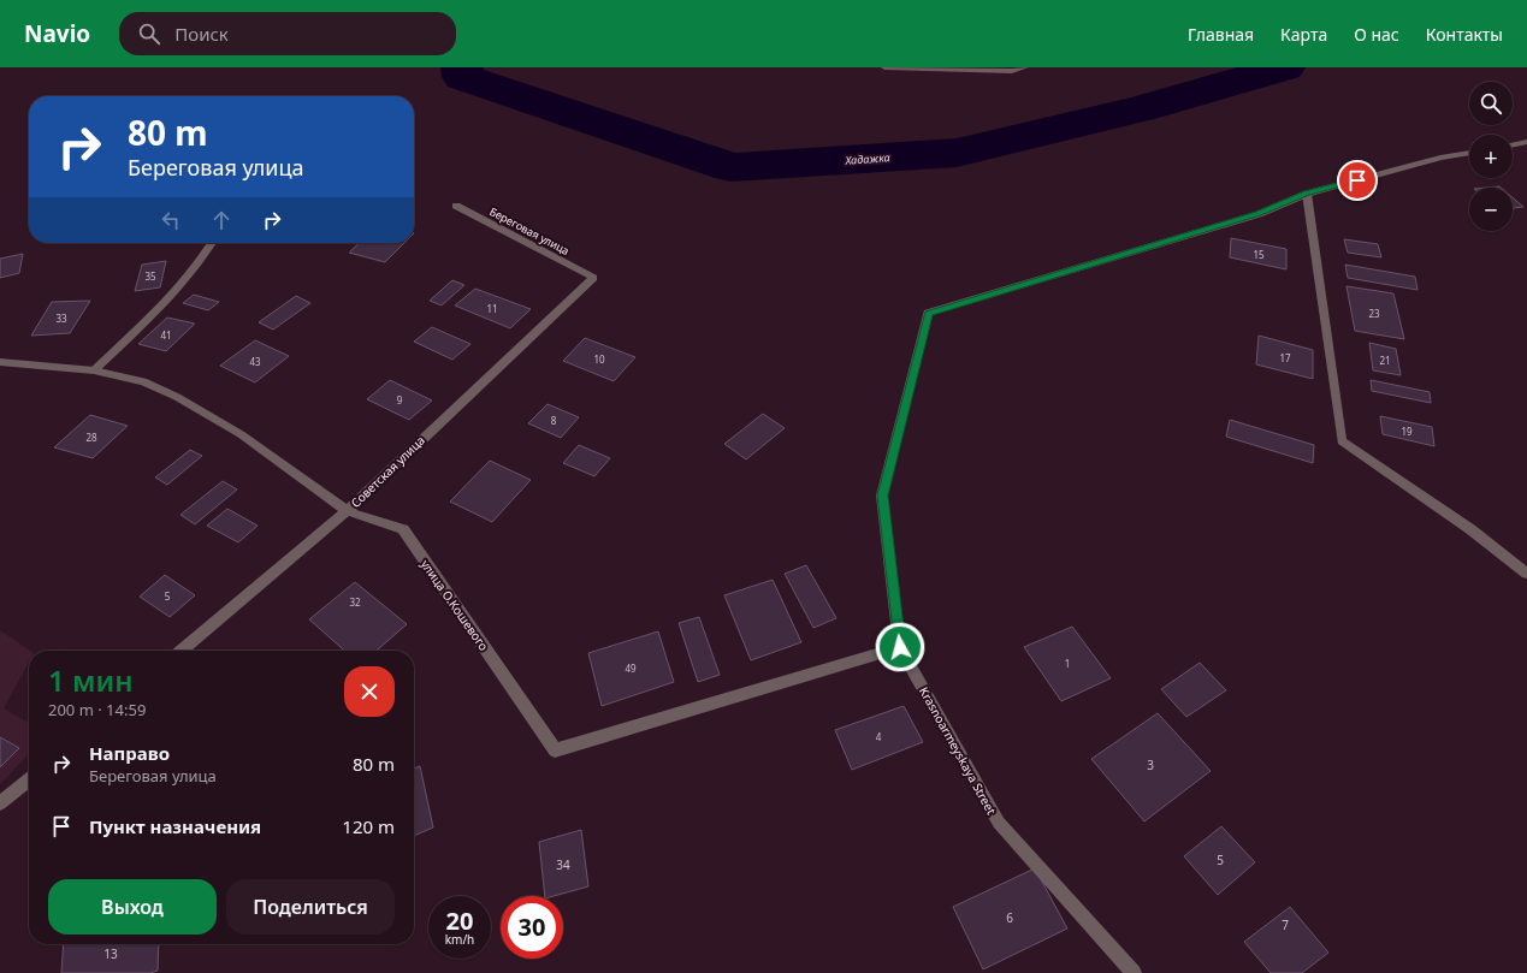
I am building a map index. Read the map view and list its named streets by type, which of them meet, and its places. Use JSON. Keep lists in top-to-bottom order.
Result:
{
  "streets": {
    "street": [
      "Береговая улица",
      "Советская улица",
      "улица О.Кошевого",
      "Krasnoarmeyskaya Street"
    ]
  },
  "crossings": [
    ["Береговая улица", "Советская улица"],
    ["Советская улица", "улица О.Кошевого"],
    ["улица О.Кошевого", "Krasnoarmeyskaya Street"]
  ],
  "water": ["Хадажка"],
  "house_numbers": [
    "15",
    "35",
    "11",
    "23",
    "33",
    "41",
    "17",
    "10",
    "21",
    "43",
    "9",
    "8",
    "19",
    "28",
    "5",
    "32",
    "1",
    "49",
    "4",
    "3",
    "5",
    "34",
    "6",
    "7",
    "13"
  ],
  "page": {
    "header": "Navio",
    "search": "Поиск",
    "nav": [
      "Главная",
      "Карта",
      "О нас",
      "Контакты"
    ],
    "map_buttons": ["+", "−"],
    "turn": ["80 m", "Береговая улица"],
    "heading": ["1 мин", "200 m · 14:59"],
    "list": [
      {
        "name": "Направо",
        "note": "Береговая улица",
        "value": "80 m"
      },
      {
        "name": "Пункт назначения",
        "value": "120 m"
      }
    ],
    "buttons": ["Выход", "Поделиться"],
    "speed": "20 km/h",
    "limit": "30"
  }
}
